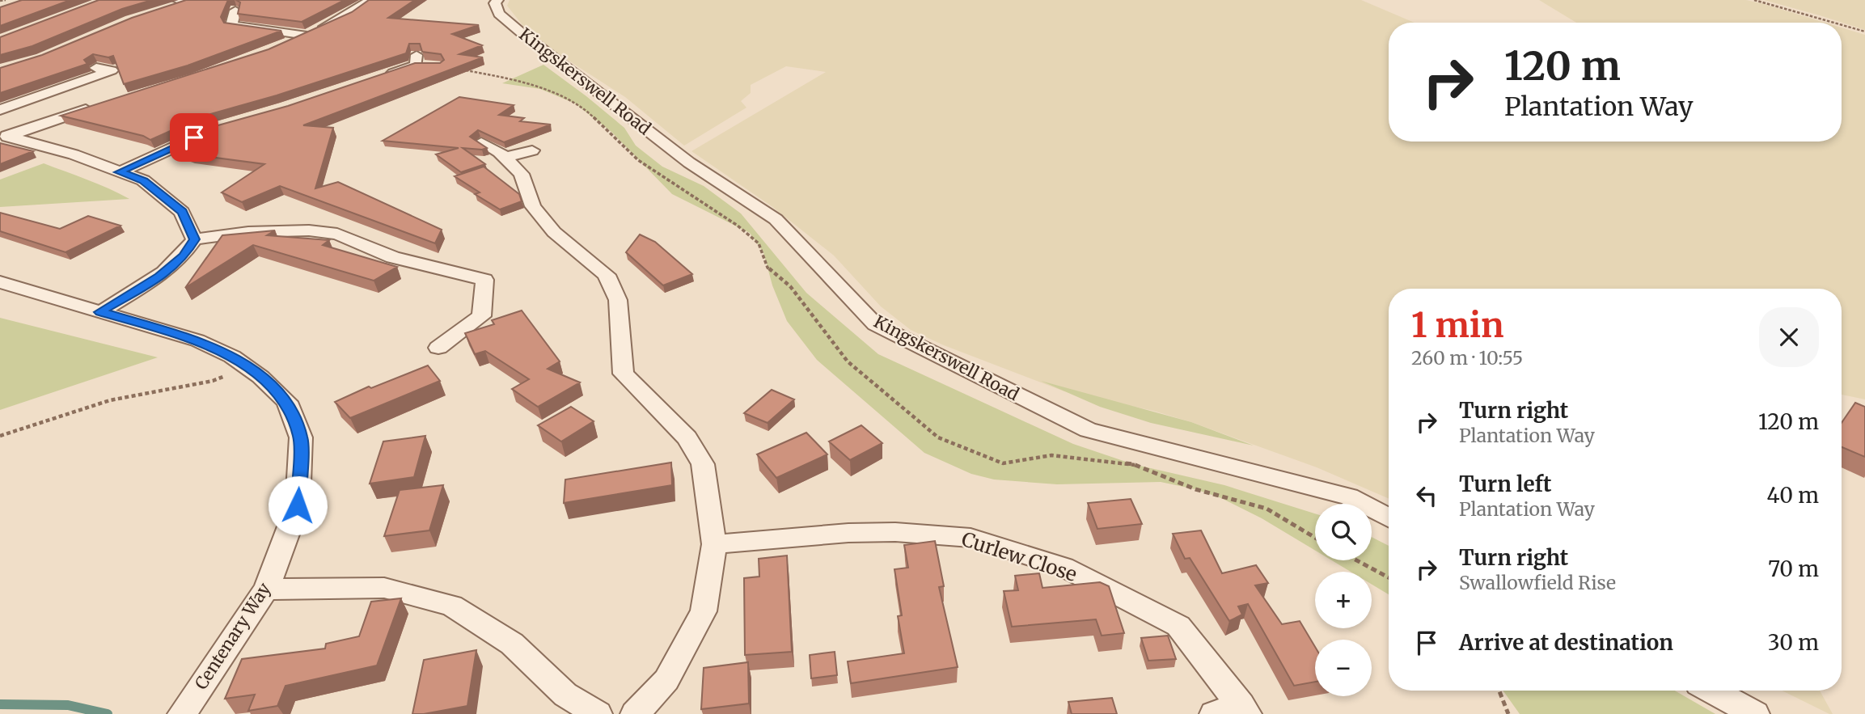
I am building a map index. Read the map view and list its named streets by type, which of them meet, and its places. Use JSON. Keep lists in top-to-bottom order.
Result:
{
  "streets": {
    "street": ["Kingskerswell Road", "Curlew Close", "Centenary Way"]
  },
  "page": {
    "turn": ["120 m", "Plantation Way"],
    "heading": ["1 min", "260 m · 10:55"],
    "list": [
      {
        "name": "Turn right",
        "note": "Plantation Way",
        "value": "120 m"
      },
      {
        "name": "Turn left",
        "note": "Plantation Way",
        "value": "40 m"
      },
      {
        "name": "Turn right",
        "note": "Swallowfield Rise",
        "value": "70 m"
      },
      {
        "name": "Arrive at destination",
        "value": "30 m"
      }
    ],
    "map_buttons": ["+", "−"]
  }
}
